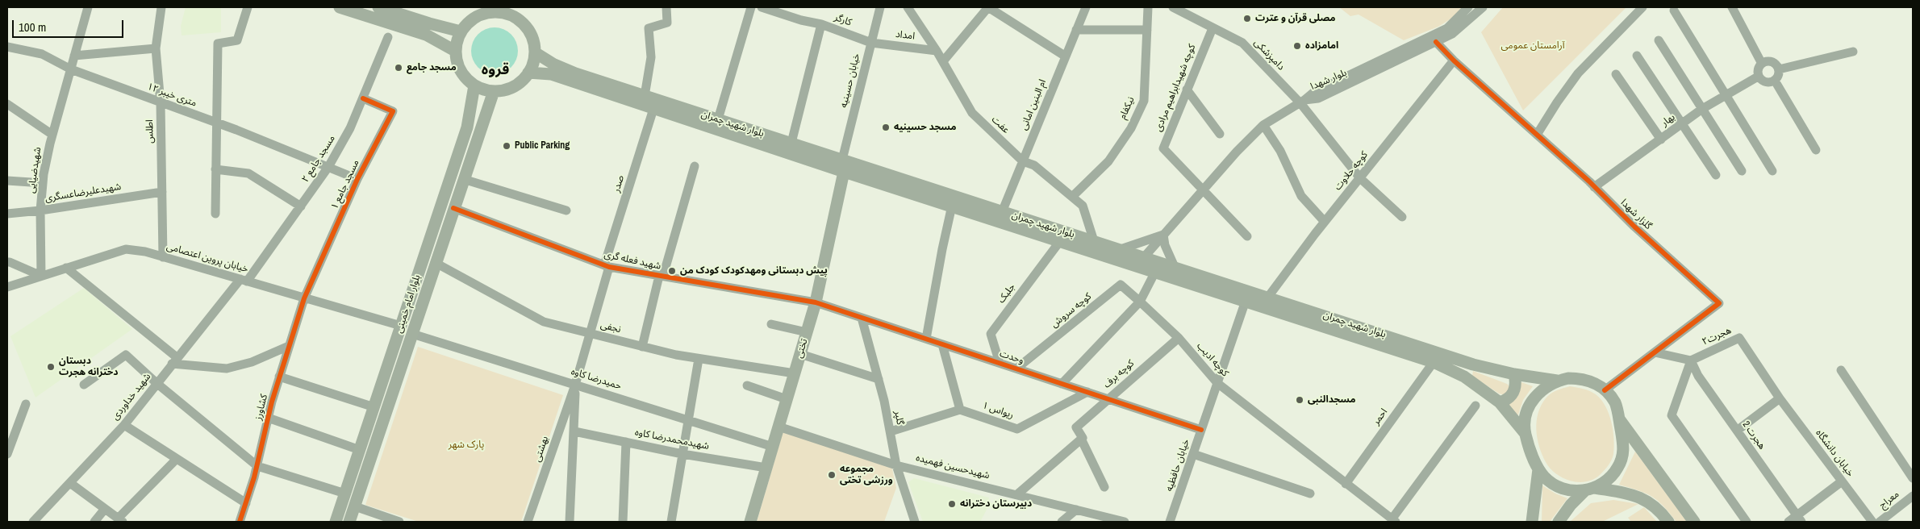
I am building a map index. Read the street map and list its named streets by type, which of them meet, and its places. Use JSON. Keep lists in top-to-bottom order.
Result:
{
  "streets": {
    "main road": ["بلوار شهید چمران", "بلوار امام خمینی", "تختی"],
    "street": [
      "کارگر",
      "امداد",
      "دامپزشکی",
      "بلوار شهدا",
      "خیابان حسینیه",
      "کوچه شهیدابراهیم مرادی",
      "۱۲ متری خیبر",
      "ام البنین امانی",
      "نیکفام",
      "بهار",
      "عفت",
      "اطلس",
      "مسجد جامع ۲",
      "شهیدضیایی",
      "کوچه حلاوت",
      "صدر",
      "مسجد جامع ۱",
      "شهیدعلیرضاعسگری",
      "گلزار شهدا",
      "خیابان پروین اعتصامی",
      "شهید فعله گری",
      "جلبک",
      "کوچه سروش",
      "نجفی",
      "هجرت۲",
      "وحدت",
      "کوچه ادیب",
      "کوچه برف",
      "حمیدرضا کاوه",
      "شهید خداوردی",
      "کشاورز",
      "ریواس ۱",
      "احمر",
      "گلپر",
      "هجرت 2",
      "شهیدمحمدرضا کاوه",
      "بهشتی",
      "خیابان دانشگاه",
      "خیابان حافظیه",
      "شهیدحسین فهمیده",
      "معراج"
    ]
  },
  "crossings": [
    ["کارگر", "امداد"],
    ["کارگر", "خیابان حسینیه"],
    ["امداد", "خیابان حسینیه"],
    ["امداد", "عفت"],
    ["دامپزشکی", "بلوار شهدا"],
    ["دامپزشکی", "کوچه شهیدابراهیم مرادی"],
    ["دامپزشکی", "کوچه حلاوت"],
    ["بلوار شهدا", "گلزار شهدا"],
    ["خیابان حسینیه", "بلوار شهید چمران"],
    ["خیابان حسینیه", "تختی"],
    ["۱۲ متری خیبر", "اطلس"],
    ["۱۲ متری خیبر", "مسجد جامع ۲"],
    ["۱۲ متری خیبر", "شهیدضیایی"],
    ["۱۲ متری خیبر", "مسجد جامع ۱"],
    ["ام البنین امانی", "بلوار شهید چمران"],
    ["ام البنین امانی", "عفت"],
    ["نیکفام", "عفت"],
    ["بهار", "گلزار شهدا"],
    ["بلوار شهید چمران", "عفت"],
    ["بلوار شهید چمران", "کوچه حلاوت"],
    ["بلوار شهید چمران", "صدر"],
    ["بلوار شهید چمران", "گلزار شهدا"],
    ["بلوار شهید چمران", "جلبک"],
    ["بلوار شهید چمران", "بلوار امام خمینی"],
    ["بلوار شهید چمران", "تختی"],
    ["بلوار شهید چمران", "احمر"],
    ["بلوار شهید چمران", "خیابان حافظیه"],
    ["اطلس", "شهیدعلیرضاعسگری"],
    ["اطلس", "خیابان پروین اعتصامی"],
    ["مسجد جامع ۲", "مسجد جامع ۱"],
    ["مسجد جامع ۲", "خیابان پروین اعتصامی"],
    ["مسجد جامع ۲", "شهید خداوردی"],
    ["شهیدضیایی", "شهیدعلیرضاعسگری"],
    ["شهیدضیایی", "خیابان پروین اعتصامی"],
    ["کوچه حلاوت", "گلزار شهدا"],
    ["صدر", "شهید فعله گری"],
    ["صدر", "نجفی"],
    ["صدر", "حمیدرضا کاوه"],
    ["صدر", "بهشتی"],
    ["مسجد جامع ۱", "خیابان پروین اعتصامی"],
    ["مسجد جامع ۱", "کشاورز"],
    ["خیابان پروین اعتصامی", "بلوار امام خمینی"],
    ["خیابان پروین اعتصامی", "شهید خداوردی"],
    ["خیابان پروین اعتصامی", "کشاورز"],
    ["شهید فعله گری", "بلوار امام خمینی"],
    ["شهید فعله گری", "تختی"],
    ["شهید فعله گری", "وحدت"],
    ["جلبک", "وحدت"],
    ["بلوار امام خمینی", "نجفی"],
    ["بلوار امام خمینی", "حمیدرضا کاوه"],
    ["کوچه سروش", "وحدت"],
    ["کوچه سروش", "کوچه ادیب"],
    ["نجفی", "تختی"],
    ["هجرت۲", "هجرت 2"],
    ["هجرت۲", "خیابان دانشگاه"],
    ["تختی", "وحدت"],
    ["تختی", "حمیدرضا کاوه"],
    ["تختی", "شهیدمحمدرضا کاوه"],
    ["تختی", "شهیدحسین فهمیده"],
    ["وحدت", "کوچه برف"],
    ["وحدت", "ریواس ۱"],
    ["وحدت", "گلپر"],
    ["وحدت", "خیابان حافظیه"],
    ["کوچه ادیب", "کوچه برف"],
    ["کوچه ادیب", "احمر"],
    ["کوچه ادیب", "خیابان حافظیه"],
    ["حمیدرضا کاوه", "بهشتی"],
    ["گلپر", "شهیدحسین فهمیده"]
  ],
  "districts": ["قروه"],
  "parks": ["آرامستان عمومی", "پارک شهر"],
  "places": [
    "مصلی قرآن و عترت",
    "امامزاده",
    "مسجد جامع",
    "مسجد حسینیه",
    "Public Parking",
    "پیش دبستانی ومهدکودک کودک من",
    "دبستان دخترانه هجرت",
    "مسجدالنبی",
    "مجموعه ورزشی تختی",
    "دبیرستان دخترانه"
  ],
  "scale_bar": "100 m"
}
